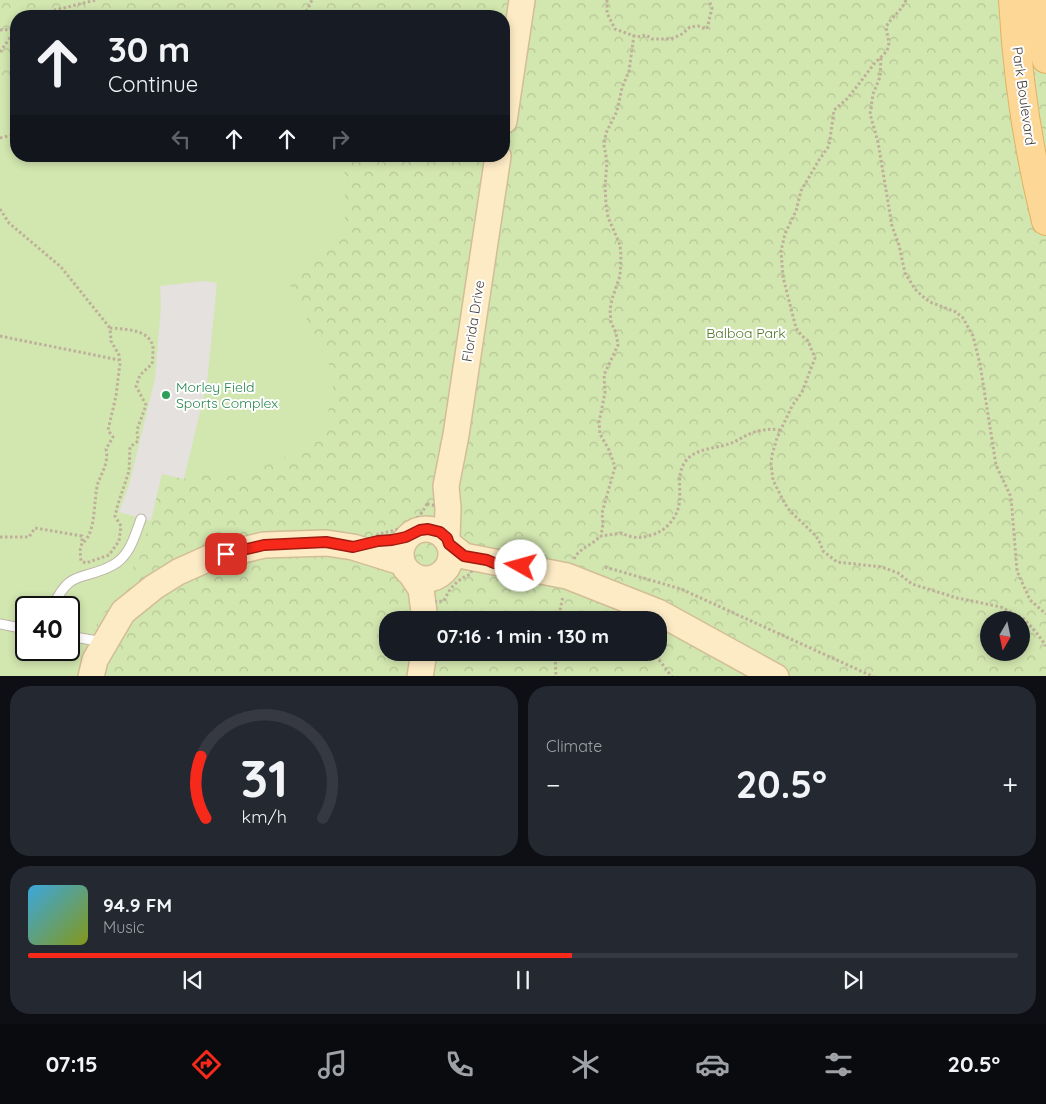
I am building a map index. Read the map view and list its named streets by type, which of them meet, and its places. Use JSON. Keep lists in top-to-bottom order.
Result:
{
  "streets": {
    "main road": ["Park Boulevard"],
    "street": ["Florida Drive"]
  },
  "parks": ["Balboa Park"],
  "places": ["Morley Field Sports Complex"],
  "north": "bottom",
  "page": {
    "turn": ["30 m", "Continue"],
    "limit": "40",
    "trip": "07:16 · 1 min · 130 m",
    "tile": "Climate",
    "heat": ["−", "20.5°", "+"],
    "song": ["94.9 FM", "Music"],
    "tabs": ["07:15", "20.5°"],
    "gauge": ["31", "km/h"]
  }
}
